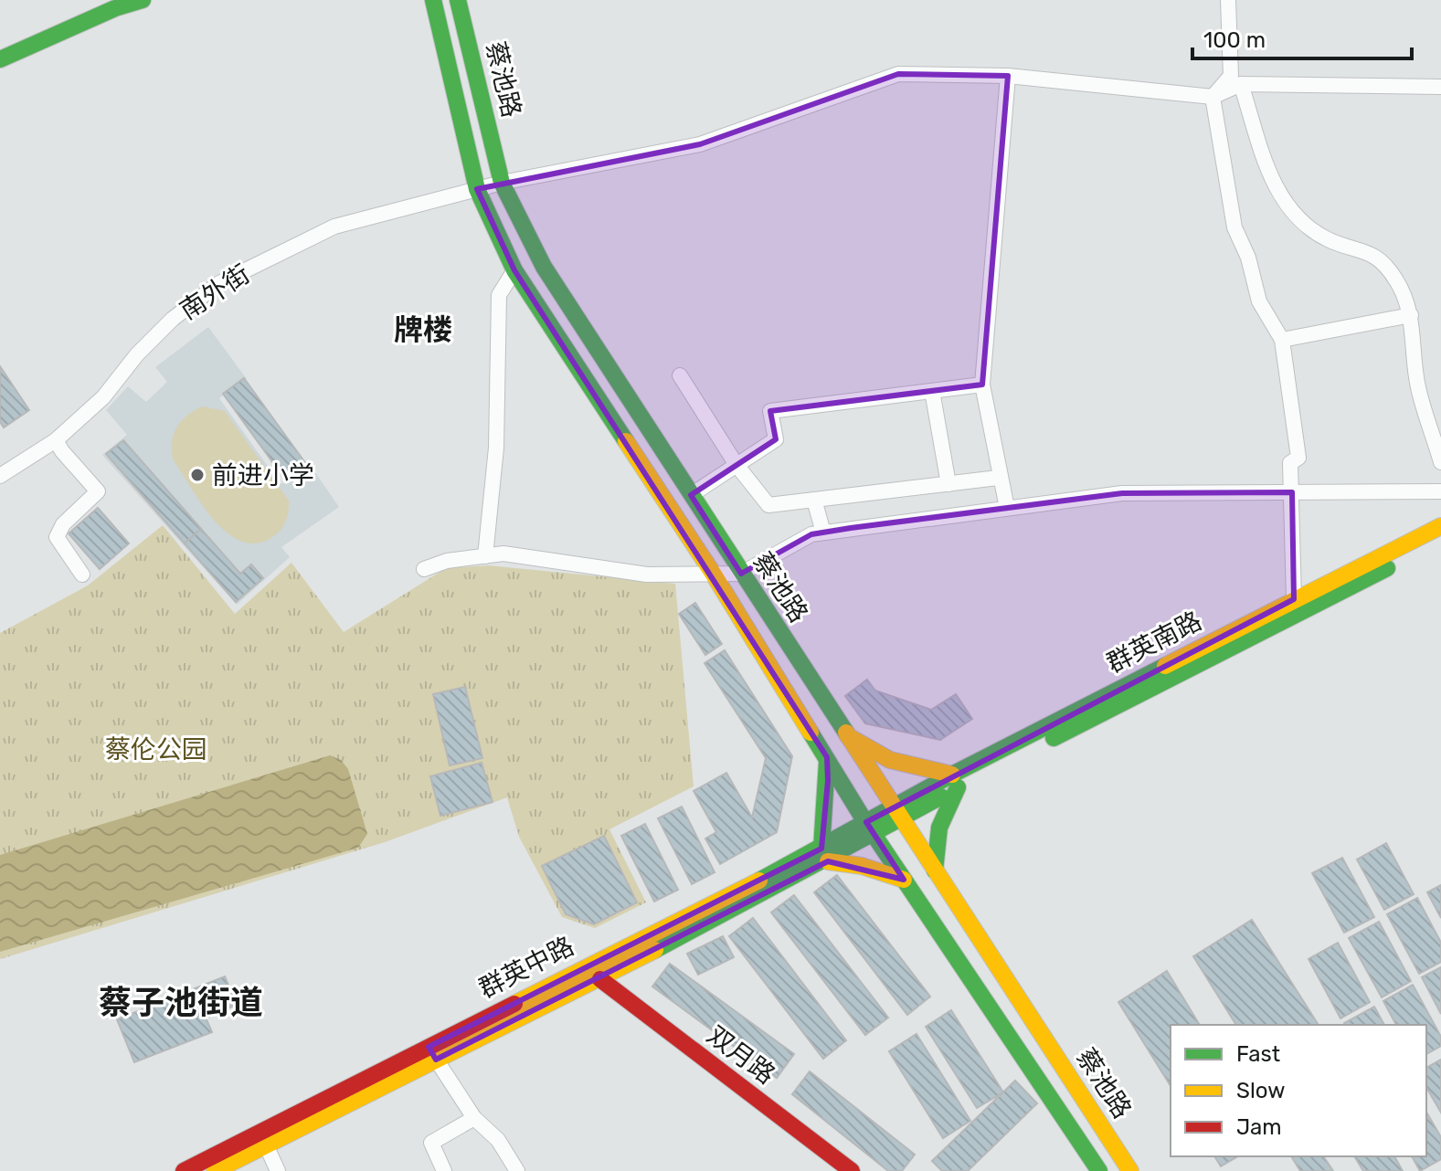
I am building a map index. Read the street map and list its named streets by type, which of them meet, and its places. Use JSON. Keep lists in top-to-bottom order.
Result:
{
  "streets": {
    "street": [
      "蔡池路",
      "南外街",
      "群英南路",
      "群英中路",
      "双月路"
    ]
  },
  "crossings": [
    ["蔡池路", "南外街"],
    ["蔡池路", "群英南路"],
    ["蔡池路", "群英中路"],
    ["群英南路", "群英中路"],
    ["群英中路", "双月路"]
  ],
  "districts": ["牌楼", "蔡子池街道"],
  "parks": ["蔡伦公园"],
  "places": ["前进小学"],
  "legend": ["Fast", "Slow", "Jam"],
  "scale_bar": "100 m"
}
